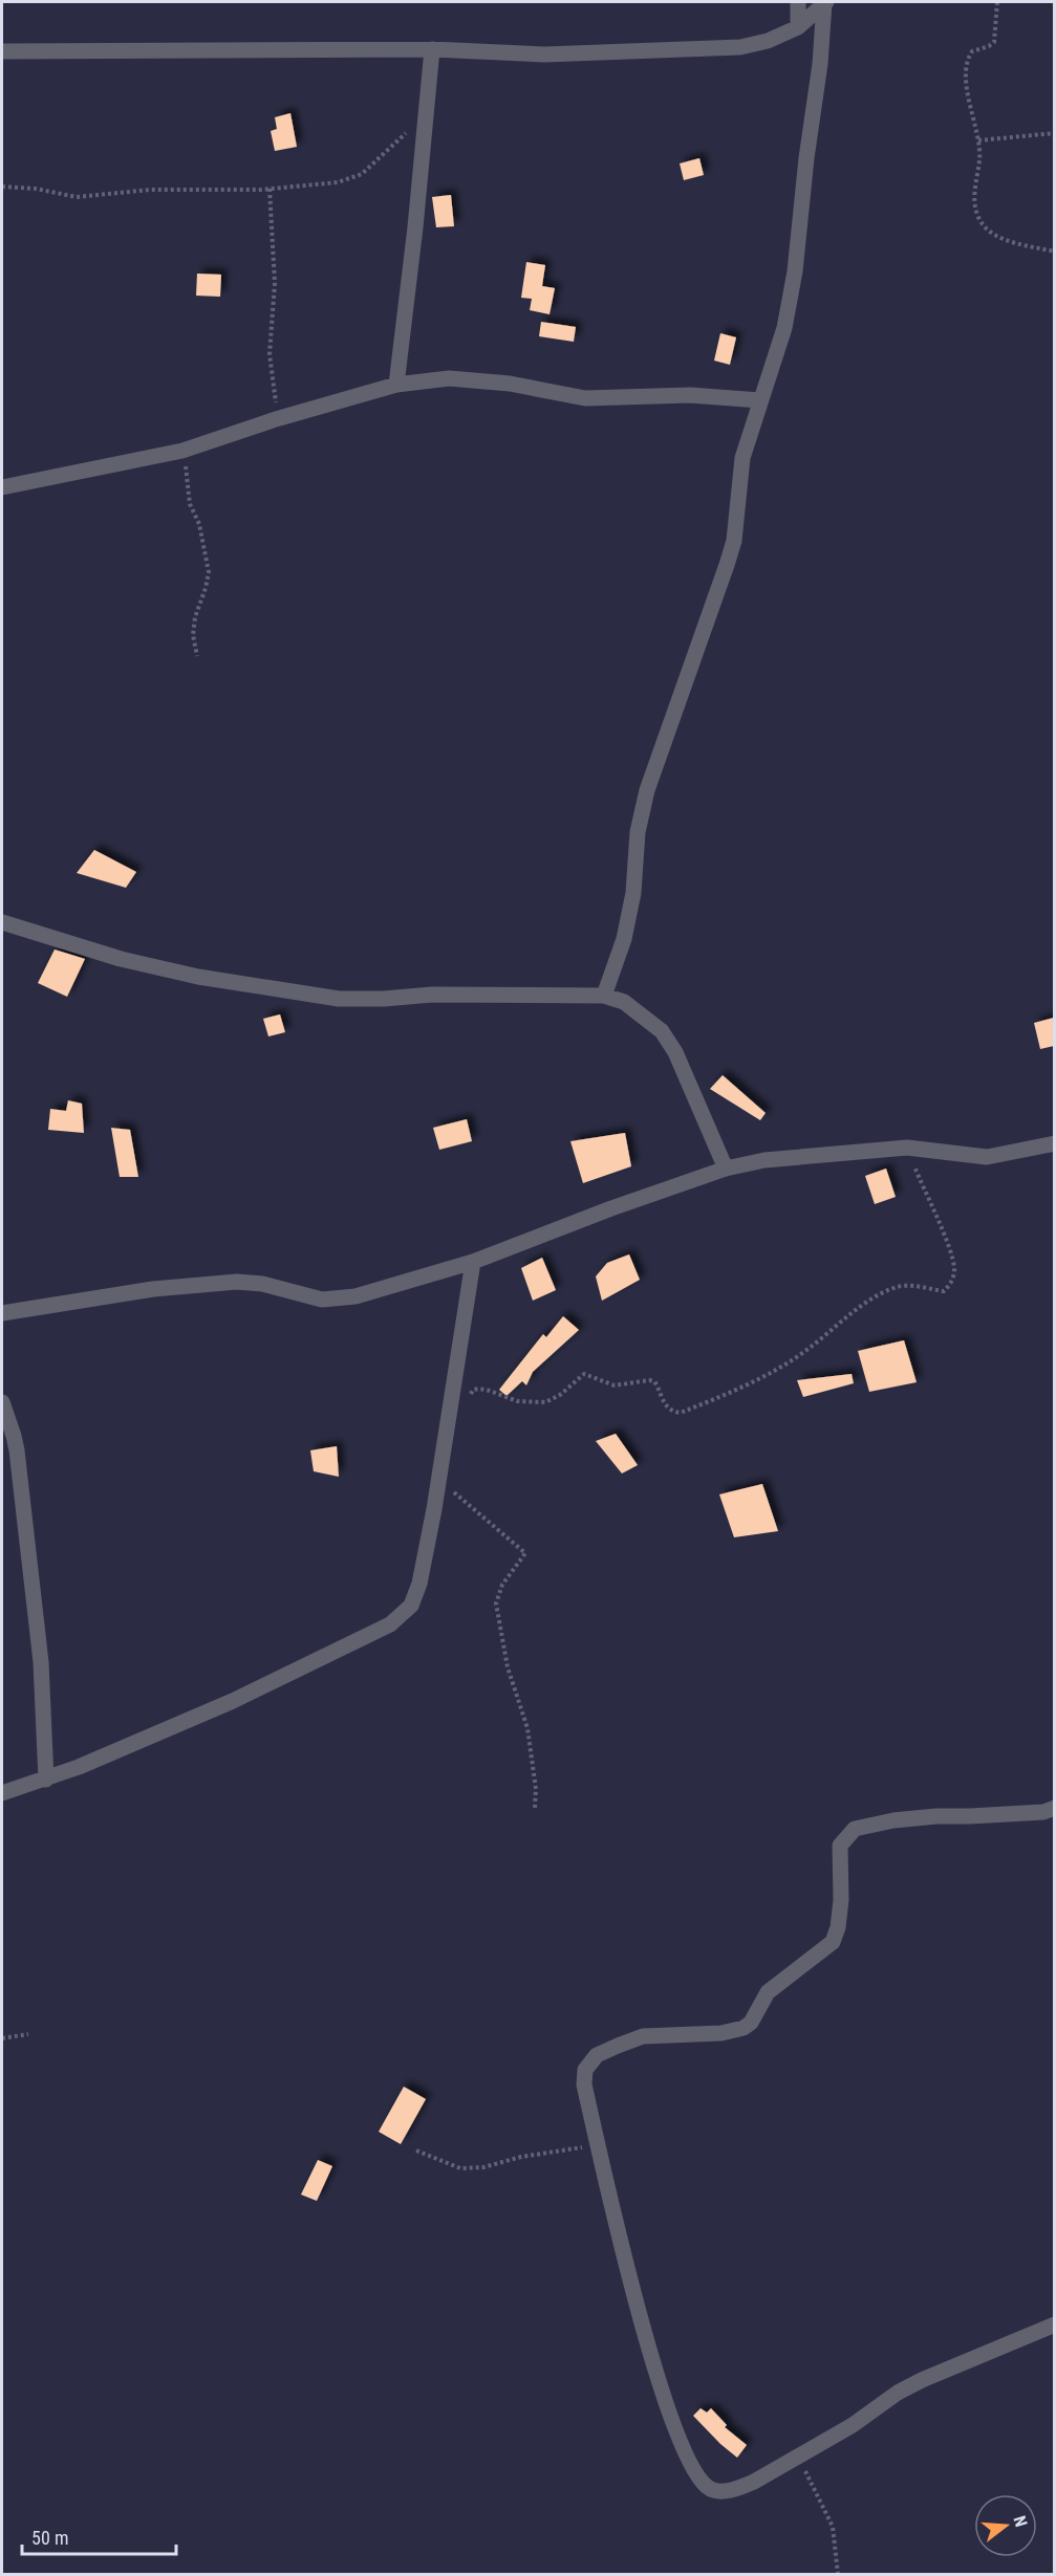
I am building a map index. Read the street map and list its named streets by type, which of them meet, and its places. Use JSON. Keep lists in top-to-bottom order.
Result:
{
  "scale_bar": "50 m",
  "north": "right"
}
